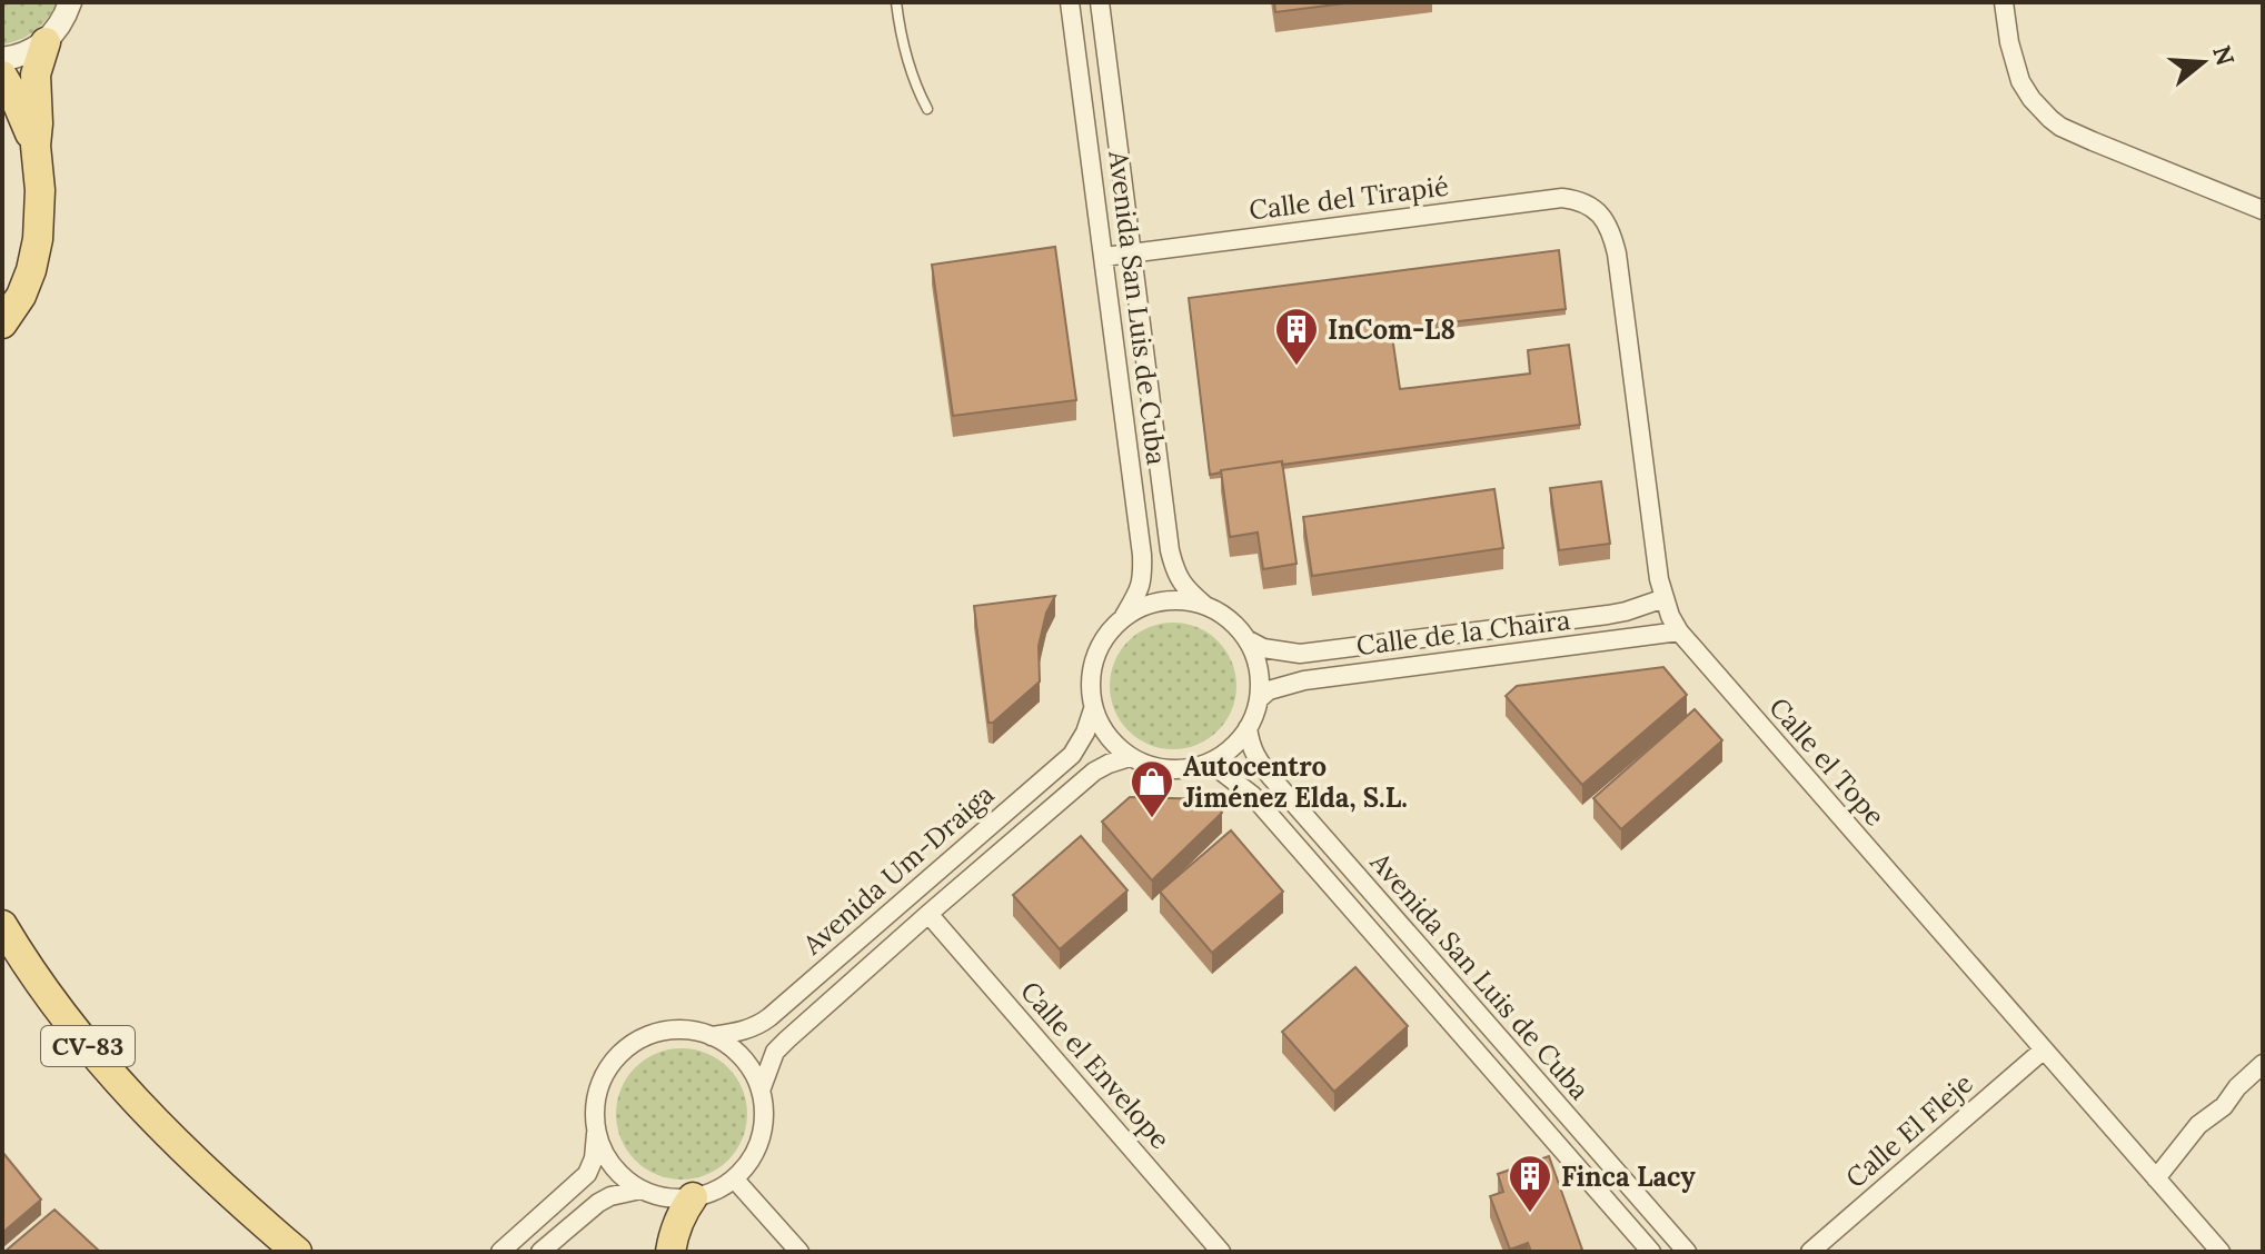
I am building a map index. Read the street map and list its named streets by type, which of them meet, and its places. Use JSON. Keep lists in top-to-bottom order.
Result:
{
  "streets": {
    "main road": ["CV-83"],
    "street": [
      "Calle del Tirapié",
      "Avenida San Luis de Cuba",
      "Calle de la Chaira",
      "Calle el Tope",
      "Avenida Um-Draiga",
      "Calle el Envelope",
      "Calle El Fleje"
    ]
  },
  "crossings": [
    ["Calle del Tirapié", "Avenida San Luis de Cuba"],
    ["Calle del Tirapié", "Calle el Tope"],
    ["Avenida San Luis de Cuba", "Calle de la Chaira"],
    ["Avenida San Luis de Cuba", "Avenida Um-Draiga"],
    ["Calle de la Chaira", "Calle el Tope"],
    ["Calle de la Chaira", "Avenida Um-Draiga"],
    ["Calle el Tope", "Calle El Fleje"],
    ["Avenida Um-Draiga", "Calle el Envelope"]
  ],
  "places": {
    "building": ["InCom-L8", "Finca Lacy"],
    "shop": ["Autocentro Jiménez Elda, S.L."]
  },
  "north": "right"
}
